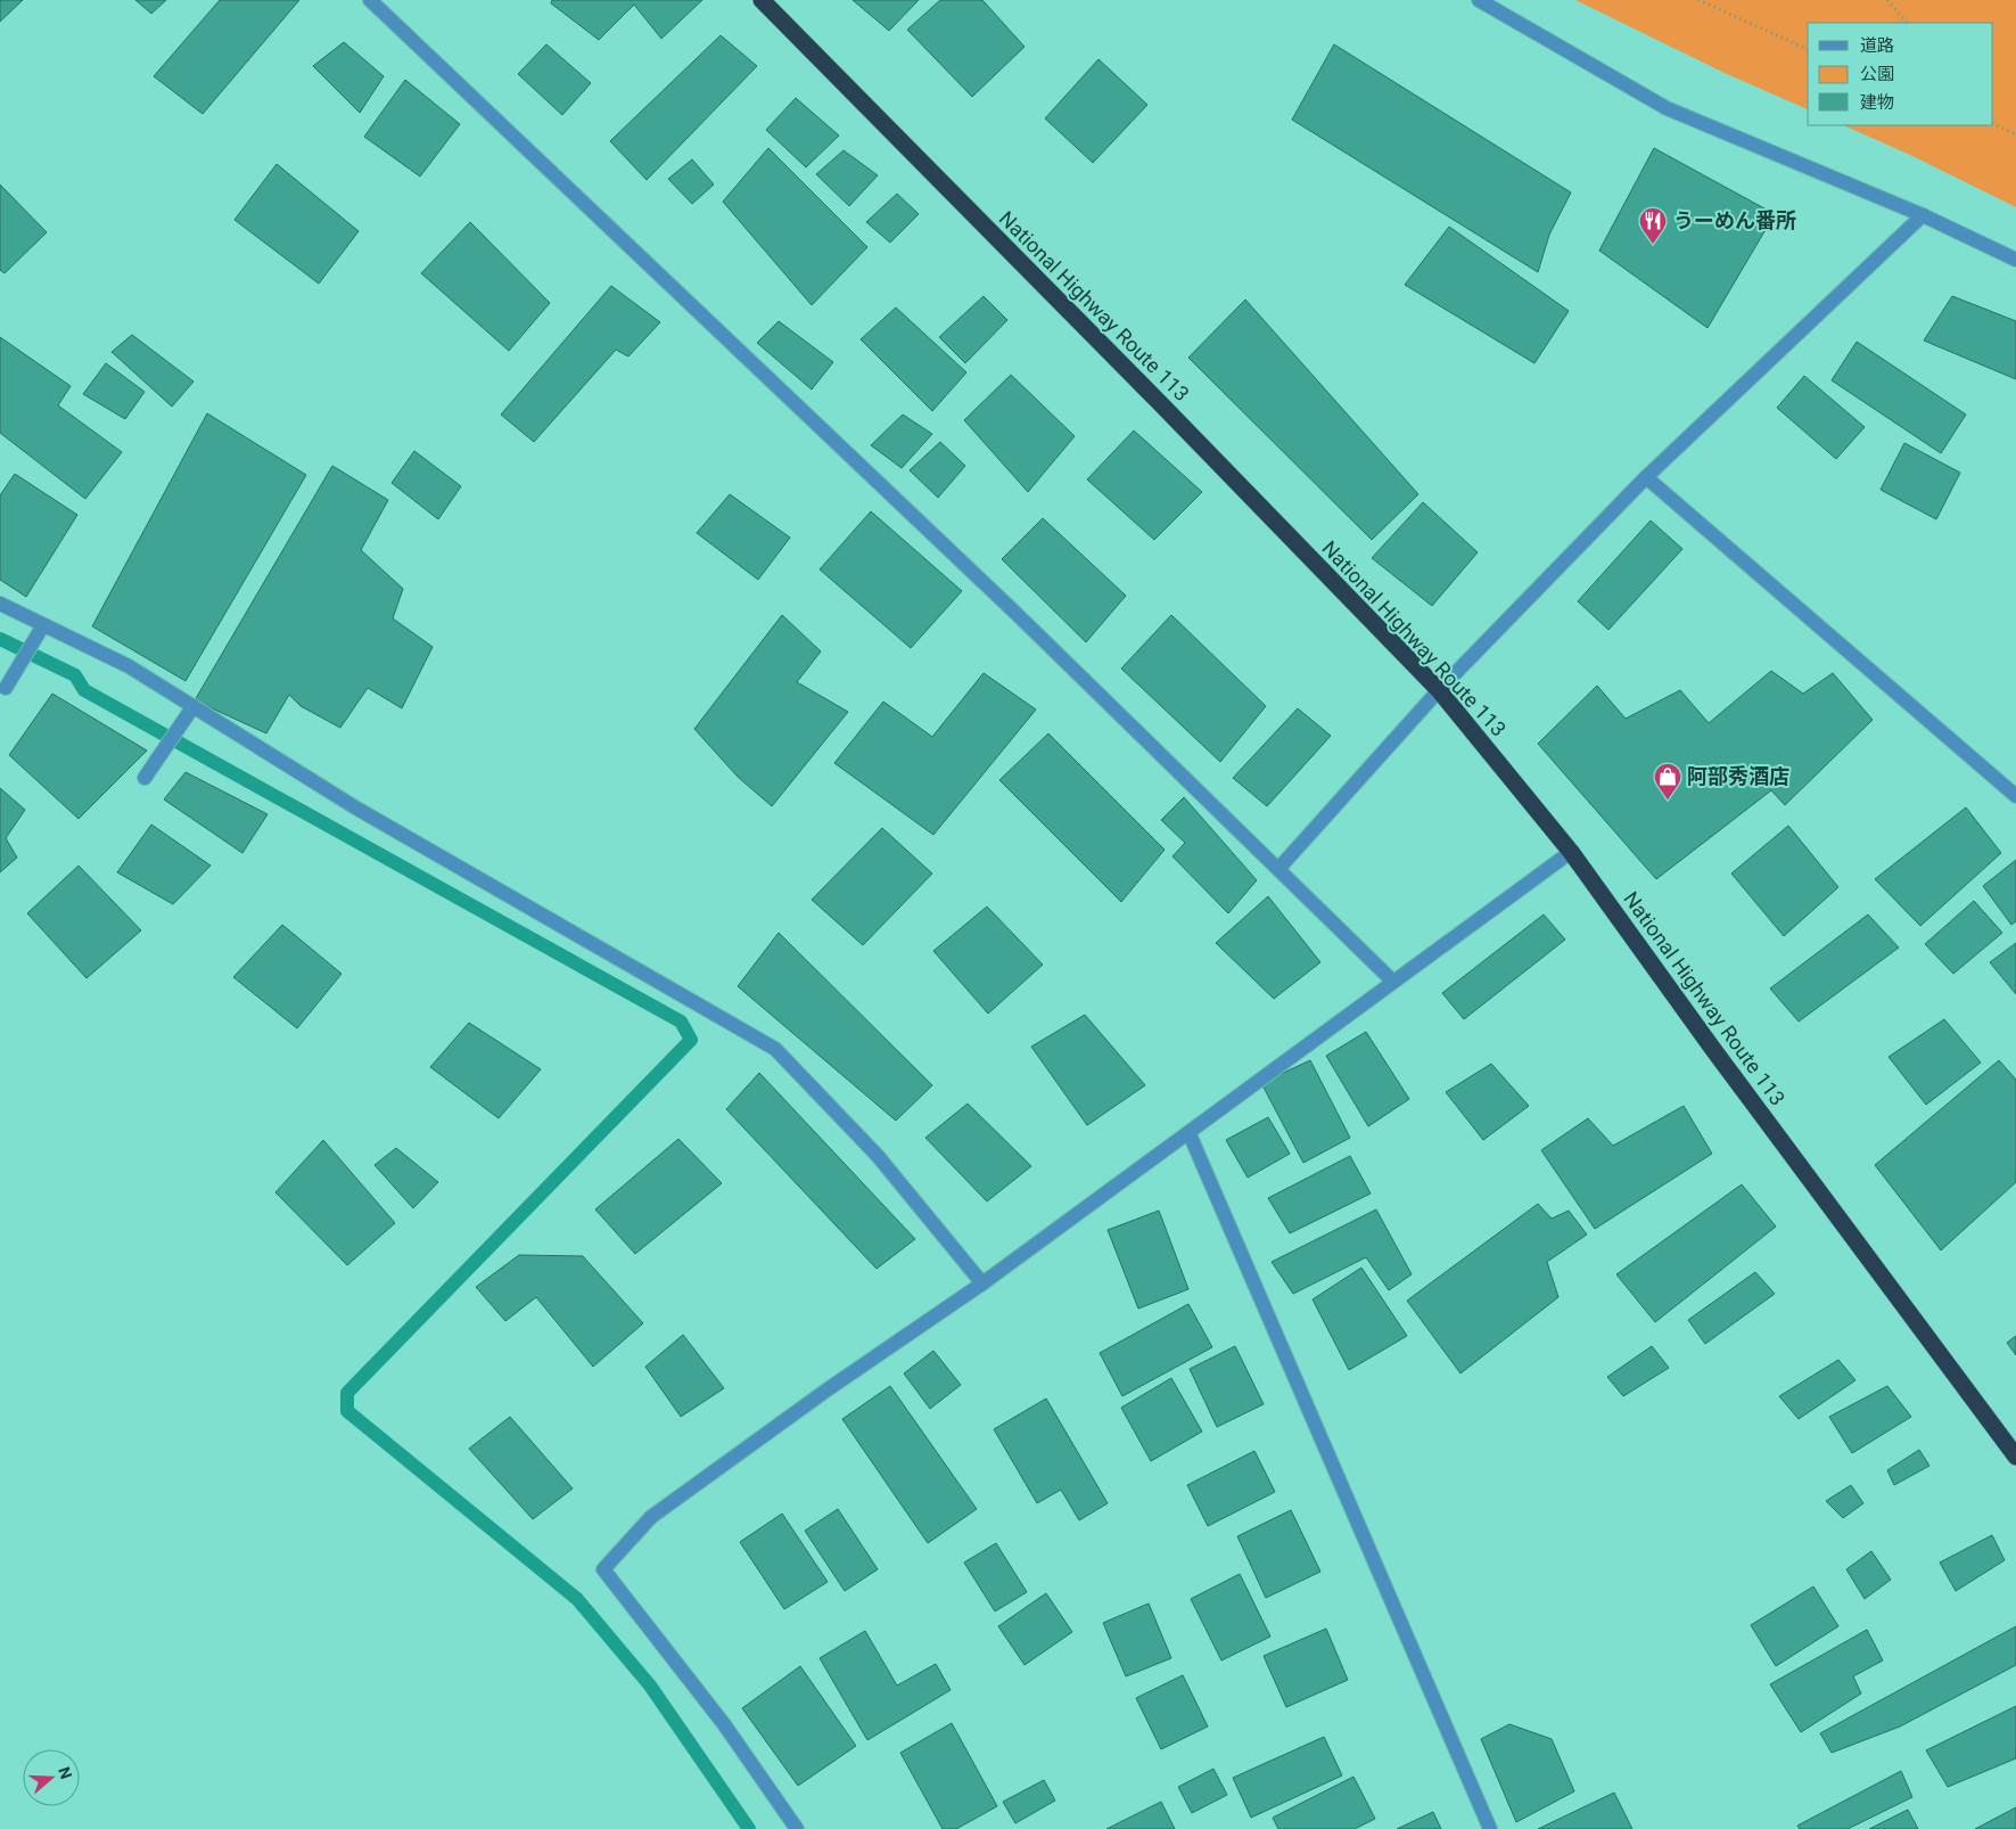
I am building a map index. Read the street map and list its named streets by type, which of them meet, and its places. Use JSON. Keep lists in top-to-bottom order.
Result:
{
  "streets": {
    "highway": ["National Highway Route 113"]
  },
  "places": {
    "restaurant": ["うーめん番所"],
    "shop": ["阿部秀酒店"]
  },
  "legend": ["道路", "公園", "建物"],
  "north": "right"
}
